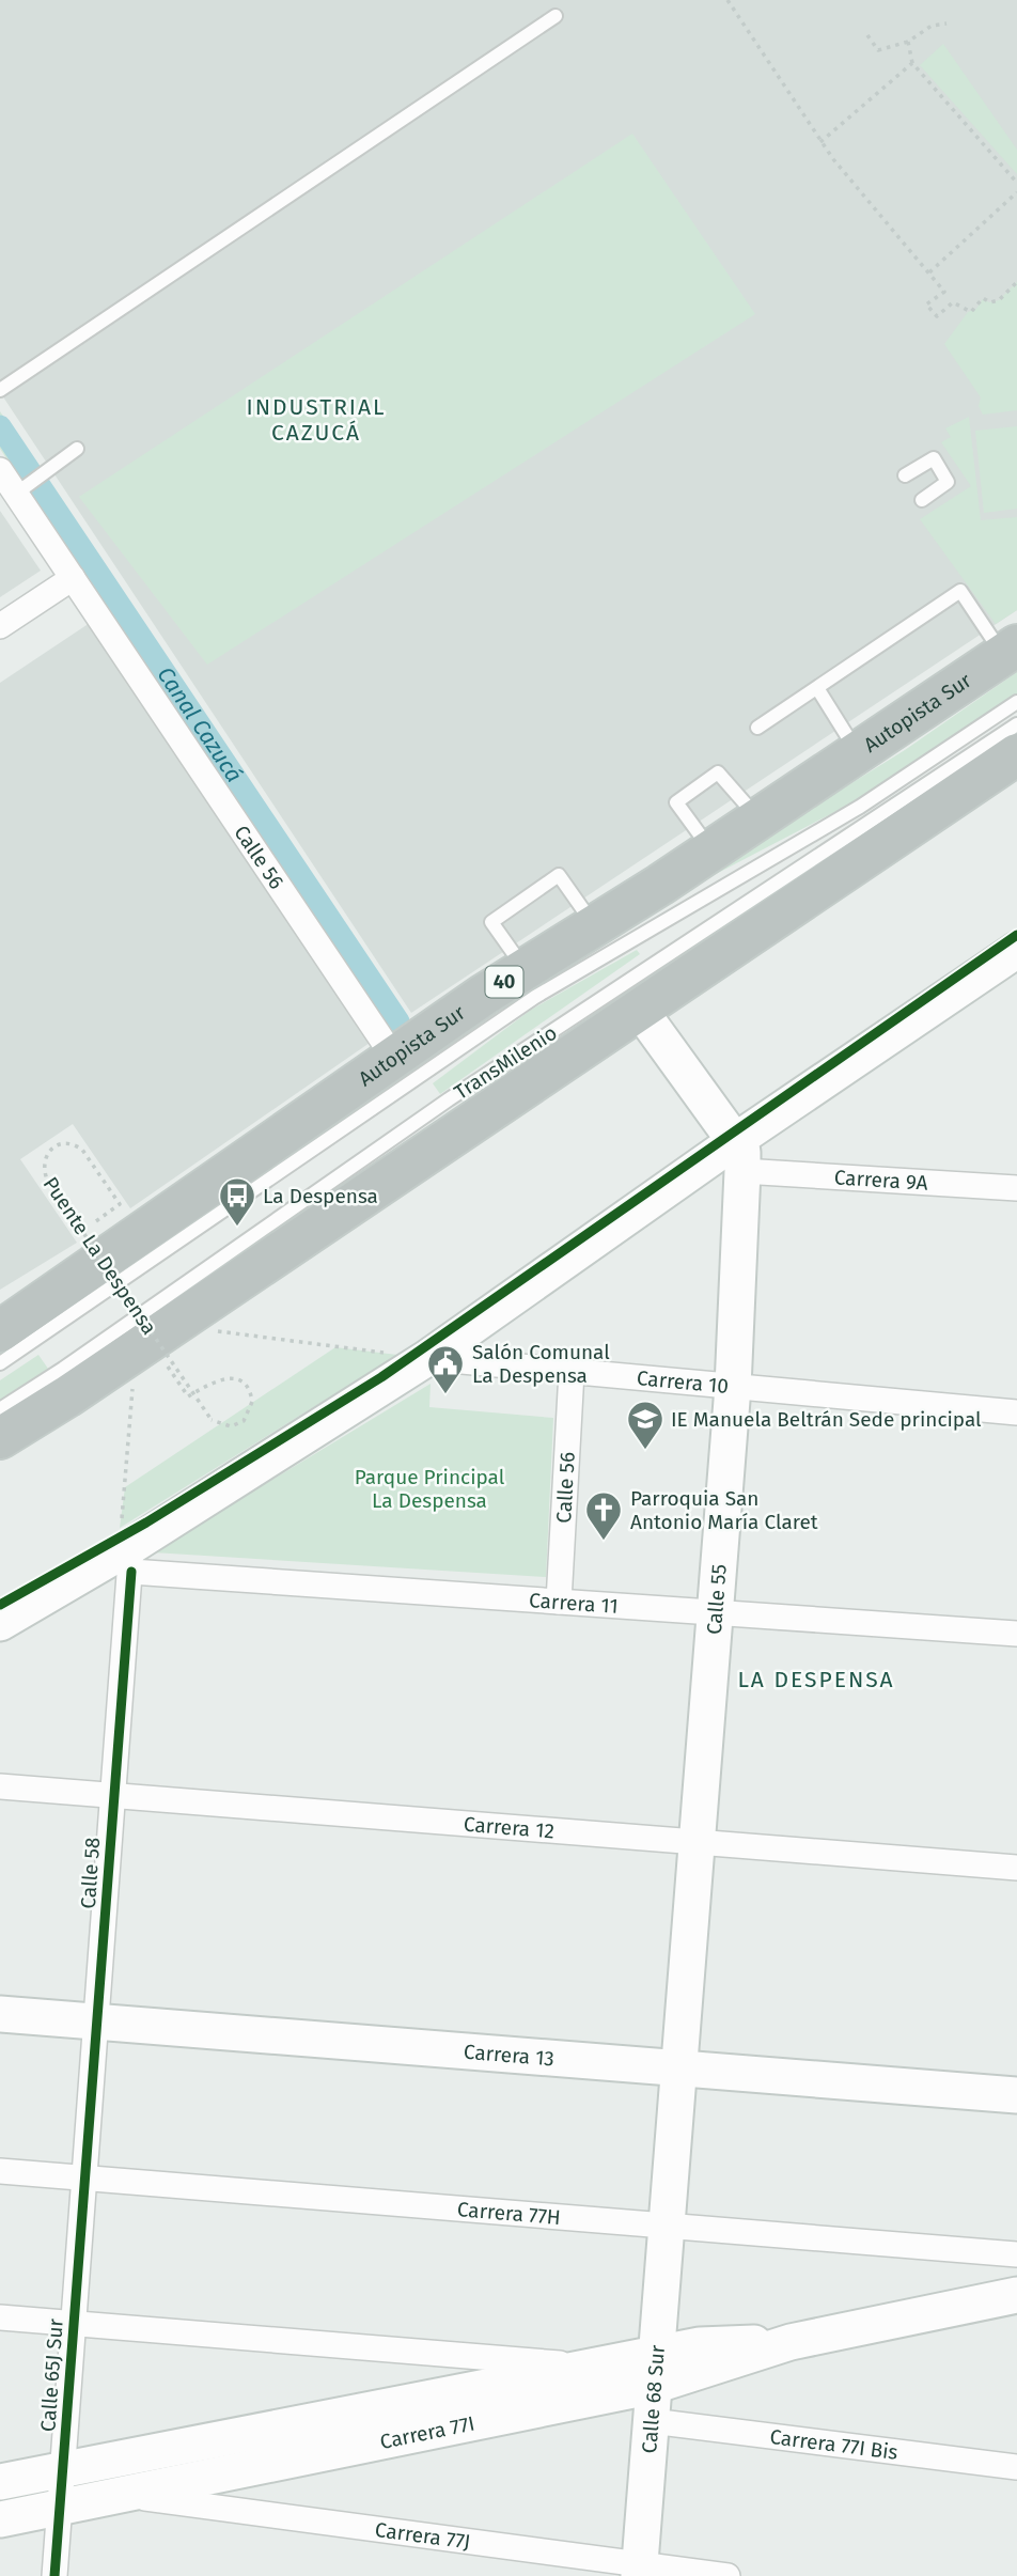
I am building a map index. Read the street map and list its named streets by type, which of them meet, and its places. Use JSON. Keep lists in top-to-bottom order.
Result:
{
  "streets": {
    "highway": ["Autopista Sur", "40"],
    "street": [
      "Calle 56",
      "Carrera 9A",
      "Carrera 10",
      "Calle 55",
      "Carrera 11",
      "Carrera 12",
      "Calle 58",
      "Carrera 13",
      "Carrera 77H",
      "Calle 65J Sur",
      "Calle 68 Sur",
      "Carrera 77I",
      "Carrera 77I Bis",
      "Carrera 77J"
    ],
    "lane": ["TransMilenio"],
    "path": ["Puente La Despensa"]
  },
  "crossings": [
    ["Autopista Sur", "Calle 56"],
    ["Calle 56", "Carrera 10"],
    ["Calle 56", "Carrera 11"],
    ["Carrera 9A", "Calle 55"],
    ["Carrera 10", "Calle 55"],
    ["Calle 55", "Carrera 11"],
    ["Calle 55", "Carrera 12"],
    ["Calle 55", "Carrera 13"],
    ["Calle 55", "Carrera 77H"],
    ["Calle 55", "Calle 68 Sur"],
    ["Carrera 11", "Calle 58"],
    ["Carrera 12", "Calle 58"],
    ["Calle 58", "Carrera 13"],
    ["Calle 58", "Carrera 77H"],
    ["Calle 58", "Calle 65J Sur"],
    ["Carrera 77H", "Calle 65J Sur"],
    ["Carrera 77H", "Calle 68 Sur"],
    ["Calle 65J Sur", "Carrera 77I"],
    ["Calle 68 Sur", "Carrera 77I"],
    ["Calle 68 Sur", "Carrera 77I Bis"],
    ["Calle 68 Sur", "Carrera 77J"],
    ["Carrera 77I", "Carrera 77J"]
  ],
  "districts": ["INDUSTRIAL CAZUCÁ", "LA DESPENSA"],
  "water": ["Canal Cazucá"],
  "parks": ["Parque Principal La Despensa"],
  "places": {
    "bus stop": ["La Despensa"],
    "public building": ["Salón Comunal La Despensa"],
    "school or university": ["IE Manuela Beltrán Sede principal"],
    "church": ["Parroquia San Antonio María Claret"]
  }
}
